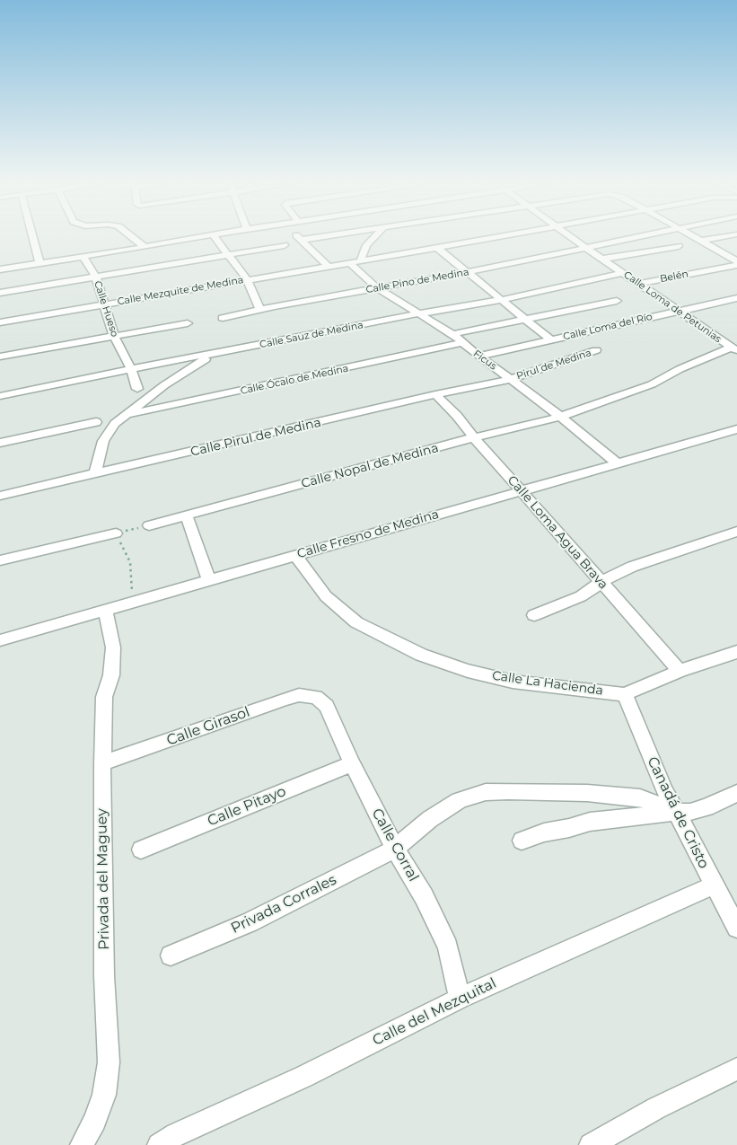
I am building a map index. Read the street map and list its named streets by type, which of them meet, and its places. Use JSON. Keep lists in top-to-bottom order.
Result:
{
  "streets": {
    "street": [
      "Belén",
      "Calle Pino de Medina",
      "Calle Mezquite de Medina",
      "Calle Loma de Petunias",
      "Calle Hueso",
      "Calle Loma del Río",
      "Calle Sauz de Medina",
      "Ficus",
      "Pirul de Medina",
      "Calle Ócalo de Medina",
      "Calle Pirul de Medina",
      "Calle Nopal de Medina",
      "Calle Loma Agua Brava",
      "Calle Fresno de Medina",
      "Calle La Hacienda",
      "Calle Girasol",
      "Calle Pitayo",
      "Canadá de Cristo",
      "Calle Corral",
      "Privada del Maguey",
      "Privada Corrales",
      "Calle del Mezquital"
    ]
  },
  "crossings": [
    ["Belén", "Calle Loma de Petunias"],
    ["Calle Pino de Medina", "Calle Loma de Petunias"],
    ["Calle Pino de Medina", "Ficus"],
    ["Calle Mezquite de Medina", "Calle Hueso"],
    ["Calle Mezquite de Medina", "Ficus"],
    ["Calle Loma de Petunias", "Calle Loma del Río"],
    ["Calle Loma de Petunias", "Calle Sauz de Medina"],
    ["Calle Loma de Petunias", "Calle Nopal de Medina"],
    ["Calle Hueso", "Calle Sauz de Medina"],
    ["Calle Loma del Río", "Ficus"],
    ["Calle Sauz de Medina", "Ficus"],
    ["Ficus", "Pirul de Medina"],
    ["Ficus", "Calle Ócalo de Medina"],
    ["Ficus", "Calle Pirul de Medina"],
    ["Ficus", "Calle Nopal de Medina"],
    ["Ficus", "Calle Fresno de Medina"],
    ["Pirul de Medina", "Calle Pirul de Medina"],
    ["Calle Pirul de Medina", "Calle Loma Agua Brava"],
    ["Calle Nopal de Medina", "Calle Loma Agua Brava"],
    ["Calle Loma Agua Brava", "Calle Fresno de Medina"],
    ["Calle Fresno de Medina", "Calle La Hacienda"],
    ["Calle Fresno de Medina", "Privada del Maguey"],
    ["Calle La Hacienda", "Canadá de Cristo"],
    ["Calle Girasol", "Calle Corral"],
    ["Calle Girasol", "Privada del Maguey"],
    ["Calle Pitayo", "Calle Corral"],
    ["Canadá de Cristo", "Calle del Mezquital"],
    ["Calle Corral", "Privada Corrales"],
    ["Calle Corral", "Calle del Mezquital"]
  ]
}
